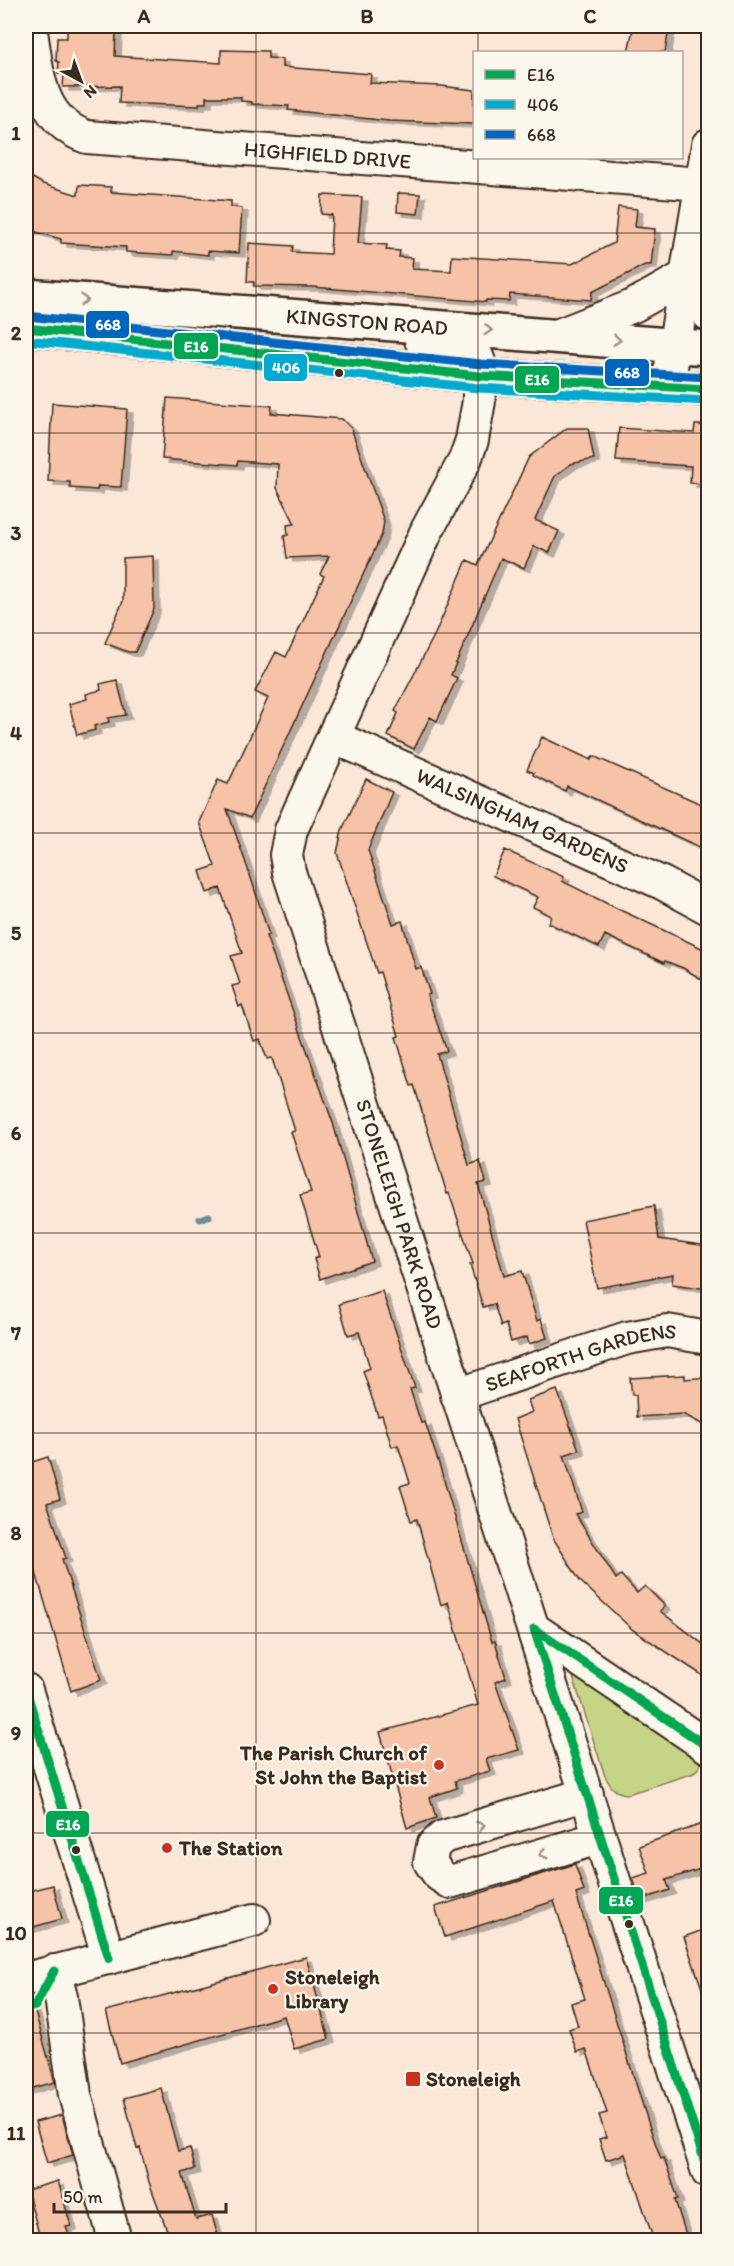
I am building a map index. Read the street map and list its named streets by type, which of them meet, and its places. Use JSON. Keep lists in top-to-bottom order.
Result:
{
  "streets": {
    "highway": ["KINGSTON ROAD"],
    "street": [
      "HIGHFIELD DRIVE",
      "WALSINGHAM GARDENS",
      "STONELEIGH PARK ROAD",
      "SEAFORTH GARDENS"
    ]
  },
  "crossings": [
    ["KINGSTON ROAD", "STONELEIGH PARK ROAD"],
    ["WALSINGHAM GARDENS", "STONELEIGH PARK ROAD"],
    ["STONELEIGH PARK ROAD", "SEAFORTH GARDENS"]
  ],
  "places": {
    "other": ["The Parish Church of St John the Baptist", "The Station", "Stoneleigh Library"],
    "transit": ["Stoneleigh"]
  },
  "lines": ["transit line 668", "transit line E16", "transit line 406"],
  "legend": ["E16", "406", "668"],
  "scale_bar": "50 m",
  "north": "bottom right",
  "grid": {
    "columns": ["A", "B", "C"],
    "rows": [
      "1",
      "2",
      "3",
      "4",
      "5",
      "6",
      "7",
      "8",
      "9",
      "10",
      "11"
    ]
  }
}
